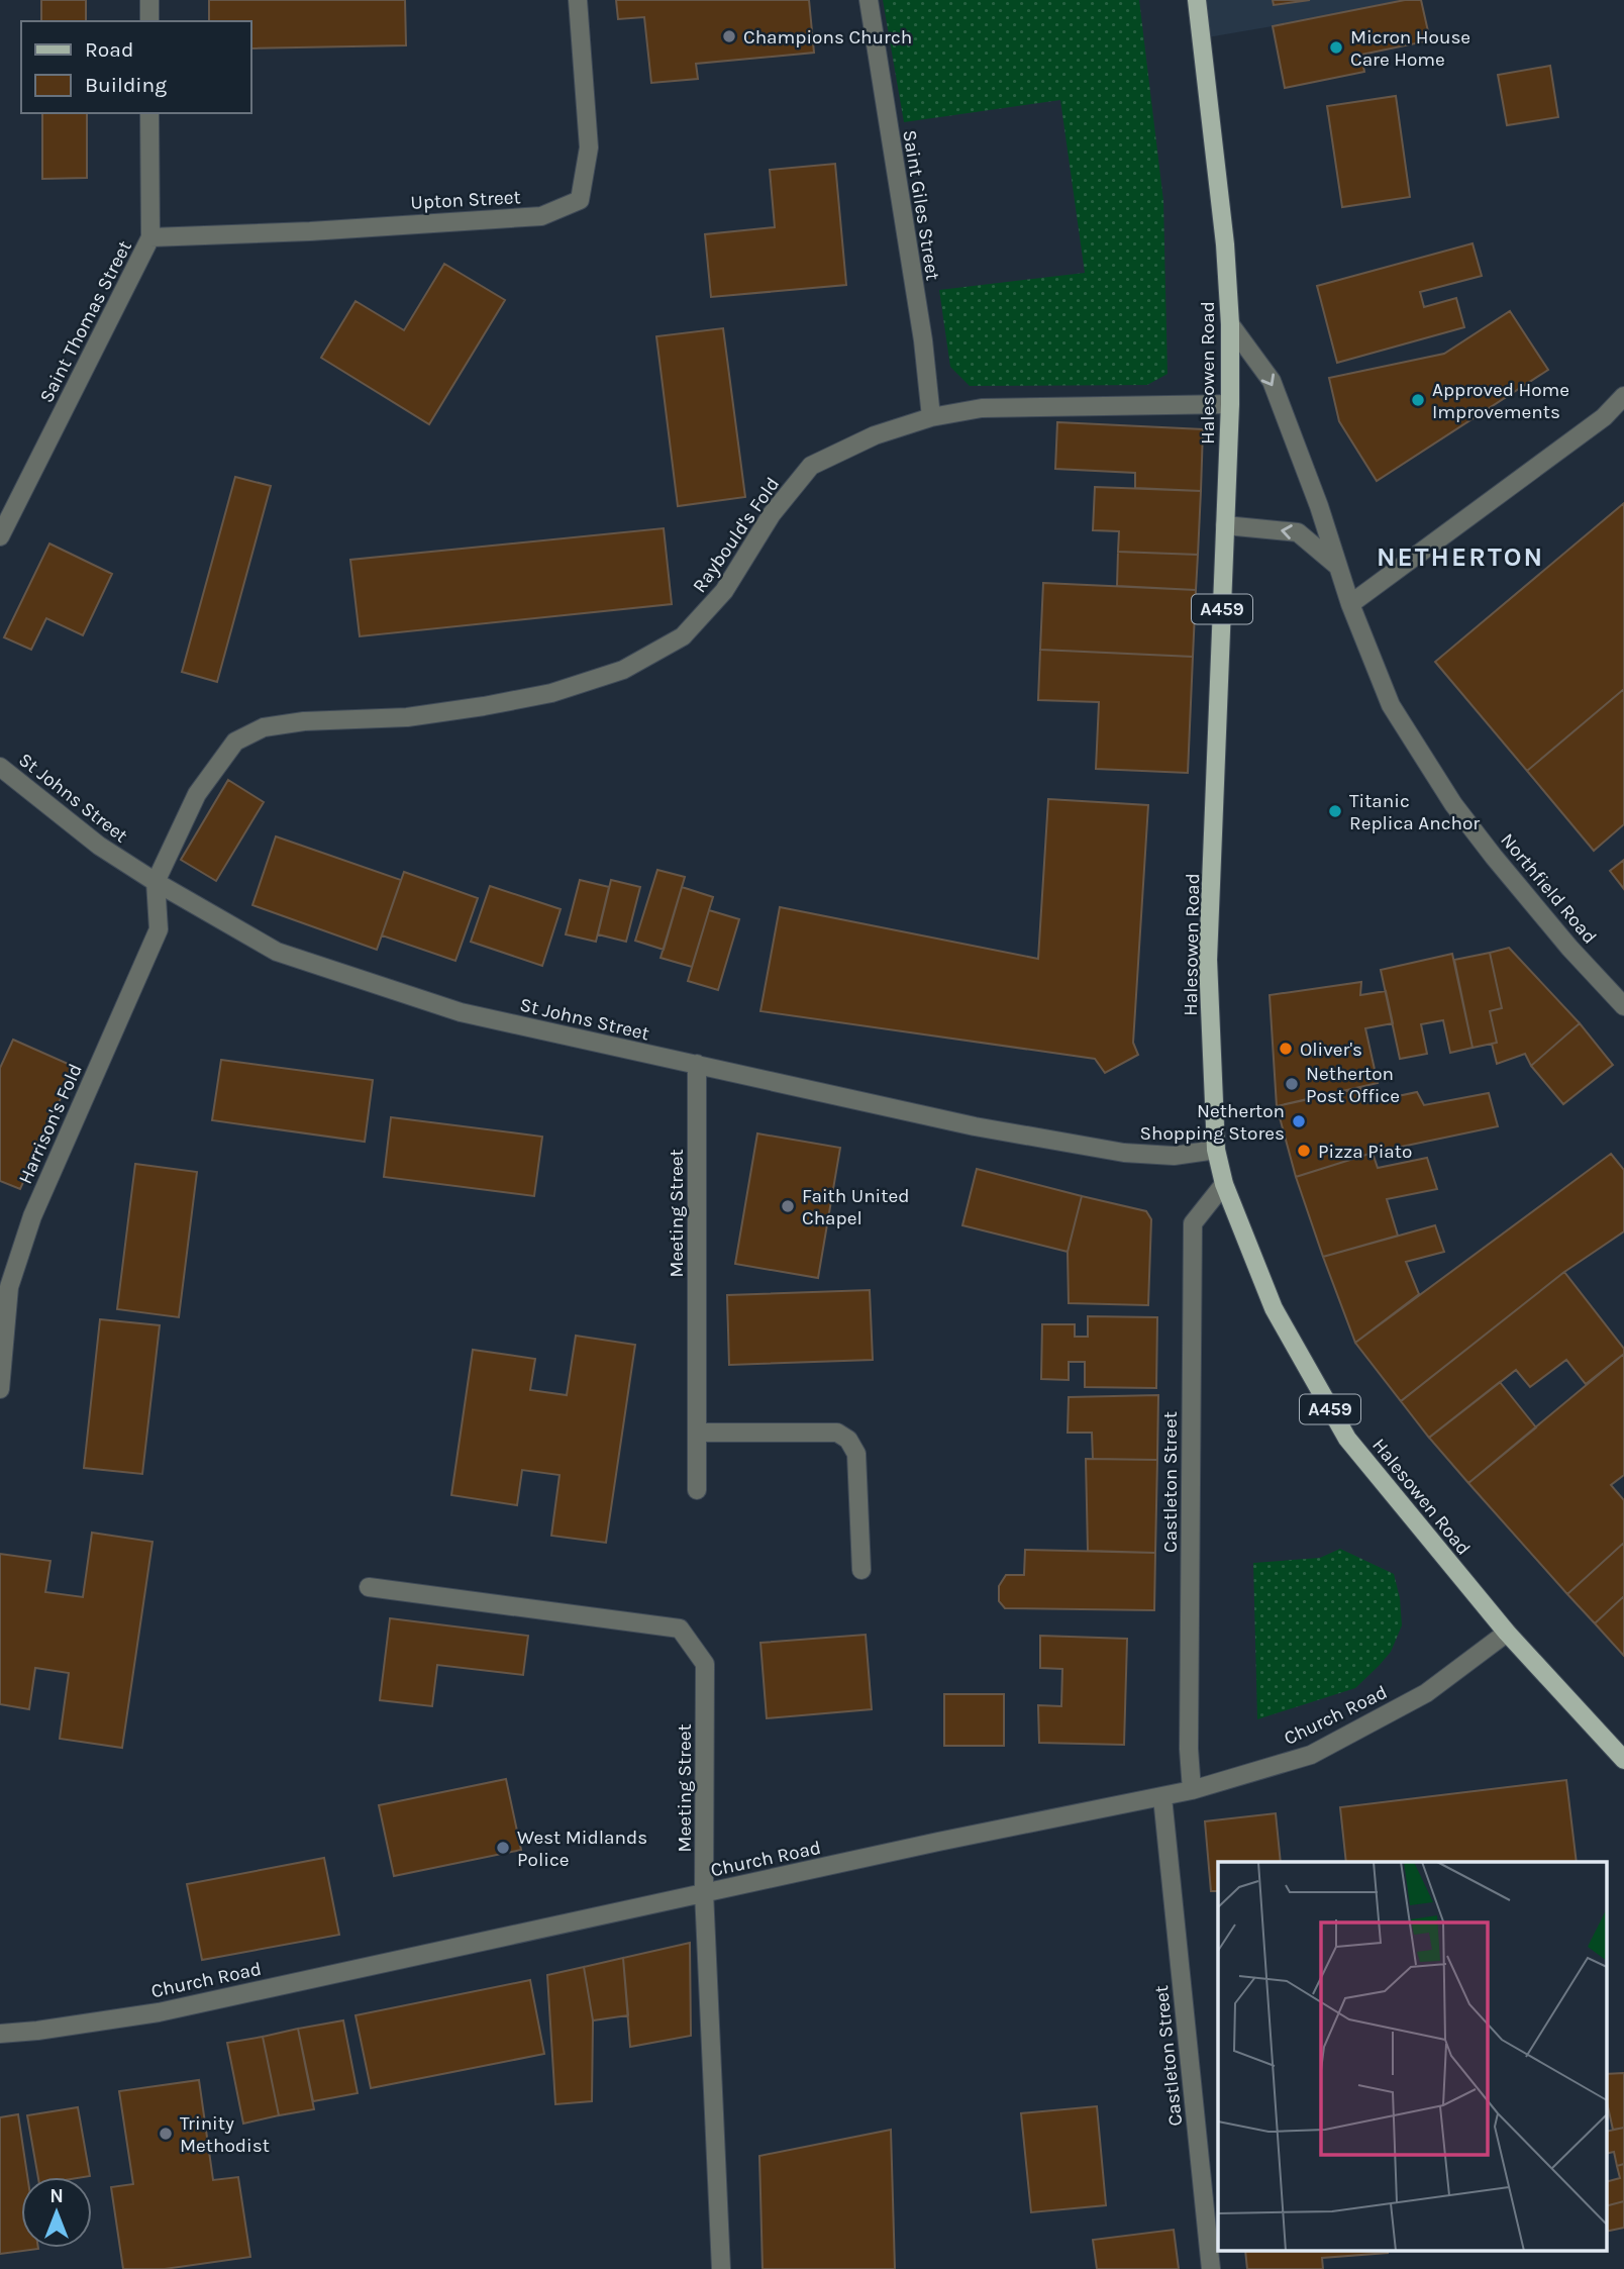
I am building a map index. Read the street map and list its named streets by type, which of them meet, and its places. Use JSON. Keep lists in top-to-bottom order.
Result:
{
  "streets": {
    "main road": ["Halesowen Road", "A459"],
    "street": [
      "Upton Street",
      "Saint Giles Street",
      "Saint Thomas Street",
      "Raybould's Fold",
      "St Johns Street",
      "Northfield Road",
      "Harrison's Fold",
      "Meeting Street",
      "Castleton Street",
      "Church Road"
    ]
  },
  "crossings": [
    ["Upton Street", "Saint Thomas Street"],
    ["Saint Giles Street", "Raybould's Fold"],
    ["Halesowen Road", "Raybould's Fold"],
    ["Halesowen Road", "St Johns Street"],
    ["Halesowen Road", "Northfield Road"],
    ["Halesowen Road", "Castleton Street"],
    ["Halesowen Road", "Church Road"],
    ["Raybould's Fold", "St Johns Street"],
    ["Raybould's Fold", "Harrison's Fold"],
    ["St Johns Street", "Harrison's Fold"],
    ["St Johns Street", "Meeting Street"],
    ["Meeting Street", "Church Road"],
    ["Castleton Street", "Church Road"]
  ],
  "districts": ["NETHERTON"],
  "places": [
    "Champions Church",
    "Micron House Care Home",
    "Approved Home Improvements",
    "Titanic Replica Anchor",
    "Oliver's",
    "Netherton Post Office",
    "Netherton Shopping Stores",
    "Pizza Piato",
    "Faith United Chapel",
    "West Midlands Police",
    "Trinity Methodist"
  ],
  "legend": ["Road", "Building"],
  "north": "top"
}
